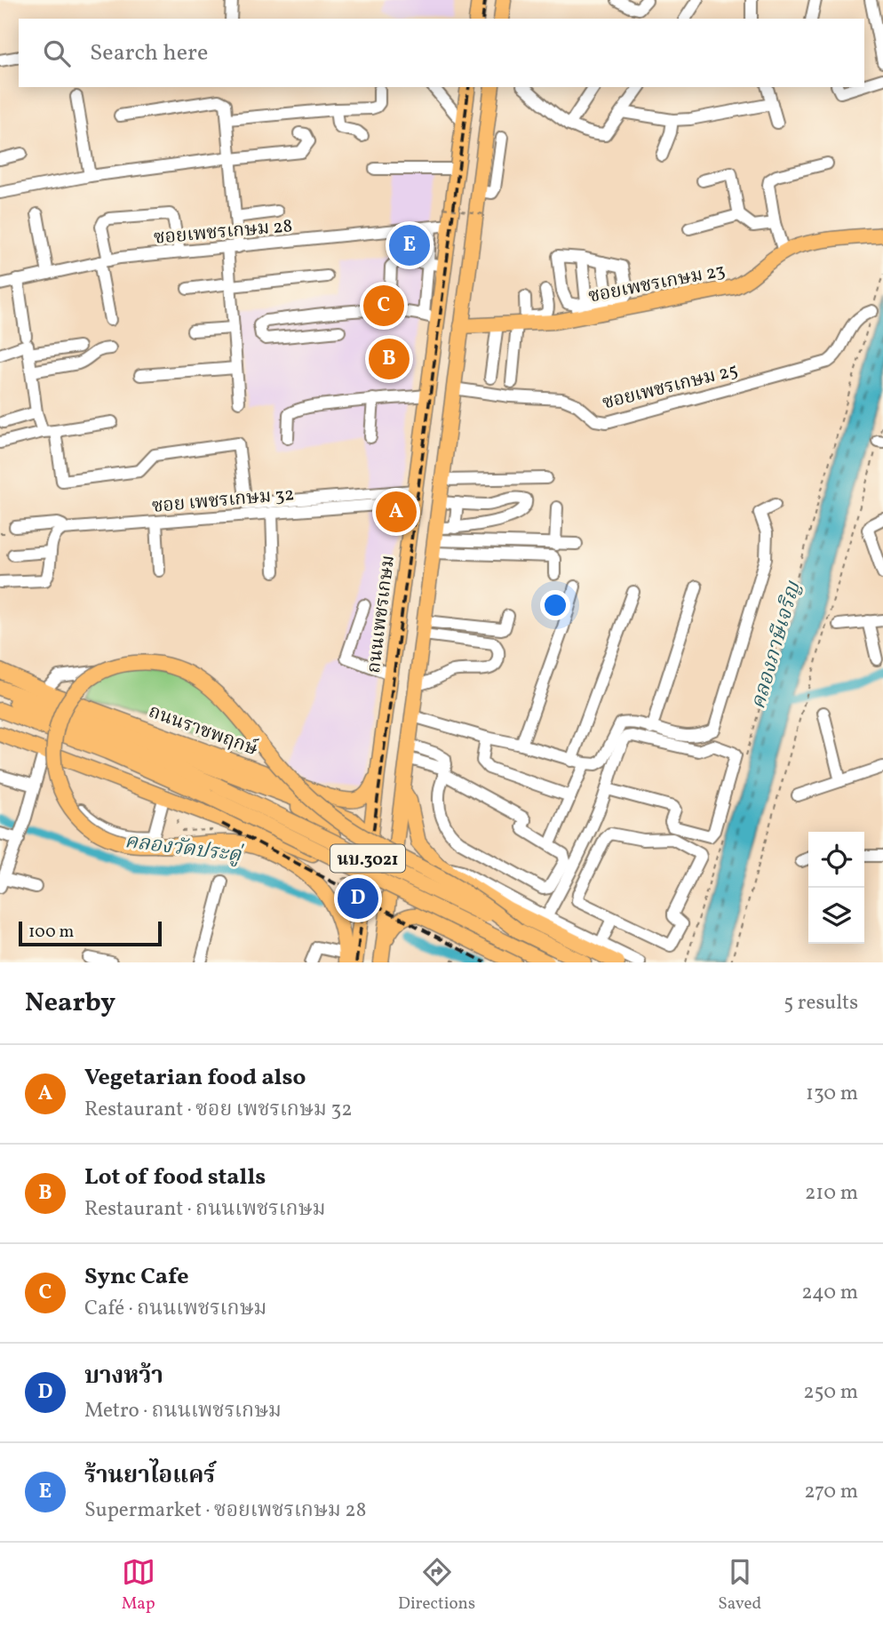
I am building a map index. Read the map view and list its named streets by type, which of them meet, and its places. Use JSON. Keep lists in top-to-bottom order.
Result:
{
  "streets": {
    "main road": [
      "ซอยเพชรเกษม 23",
      "ถนนเพชรเกษม",
      "ถนนราชพฤกษ์",
      "นบ.3021"
    ],
    "street": ["ซอยเพชรเกษม 28", "ซอยเพชรเกษม 25", "ซอย เพชรเกษม 32"]
  },
  "crossings": [
    ["ซอยเพชรเกษม 28", "ถนนเพชรเกษม"],
    ["ซอย เพชรเกษม 32", "ถนนเพชรเกษม"],
    ["ถนนเพชรเกษม", "ถนนราชพฤกษ์"]
  ],
  "water": ["คลองภาษีเจริญ", "คลองวัดประดู่"],
  "scale_bar": "100 m",
  "page": {
    "search": "Search here",
    "pins": [
      "E",
      "C",
      "B",
      "A",
      "D"
    ],
    "scale": "100 m",
    "heading": ["Nearby", "5 results"],
    "list": [
      {
        "mark": "A",
        "name": "Vegetarian food also",
        "note": "Restaurant · ซอย เพชรเกษม 32",
        "value": "130 m"
      },
      {
        "mark": "B",
        "name": "Lot of food stalls",
        "note": "Restaurant · ถนนเพชรเกษม",
        "value": "210 m"
      },
      {
        "mark": "C",
        "name": "Sync Cafe",
        "note": "Café · ถนนเพชรเกษม",
        "value": "240 m"
      },
      {
        "mark": "D",
        "name": "บางหว้า",
        "note": "Metro · ถนนเพชรเกษม",
        "value": "250 m"
      },
      {
        "mark": "E",
        "name": "ร้านยาไอแคร์",
        "note": "Supermarket · ซอยเพชรเกษม 28",
        "value": "270 m"
      }
    ],
    "nav": ["Map", "Directions", "Saved"]
  }
}
